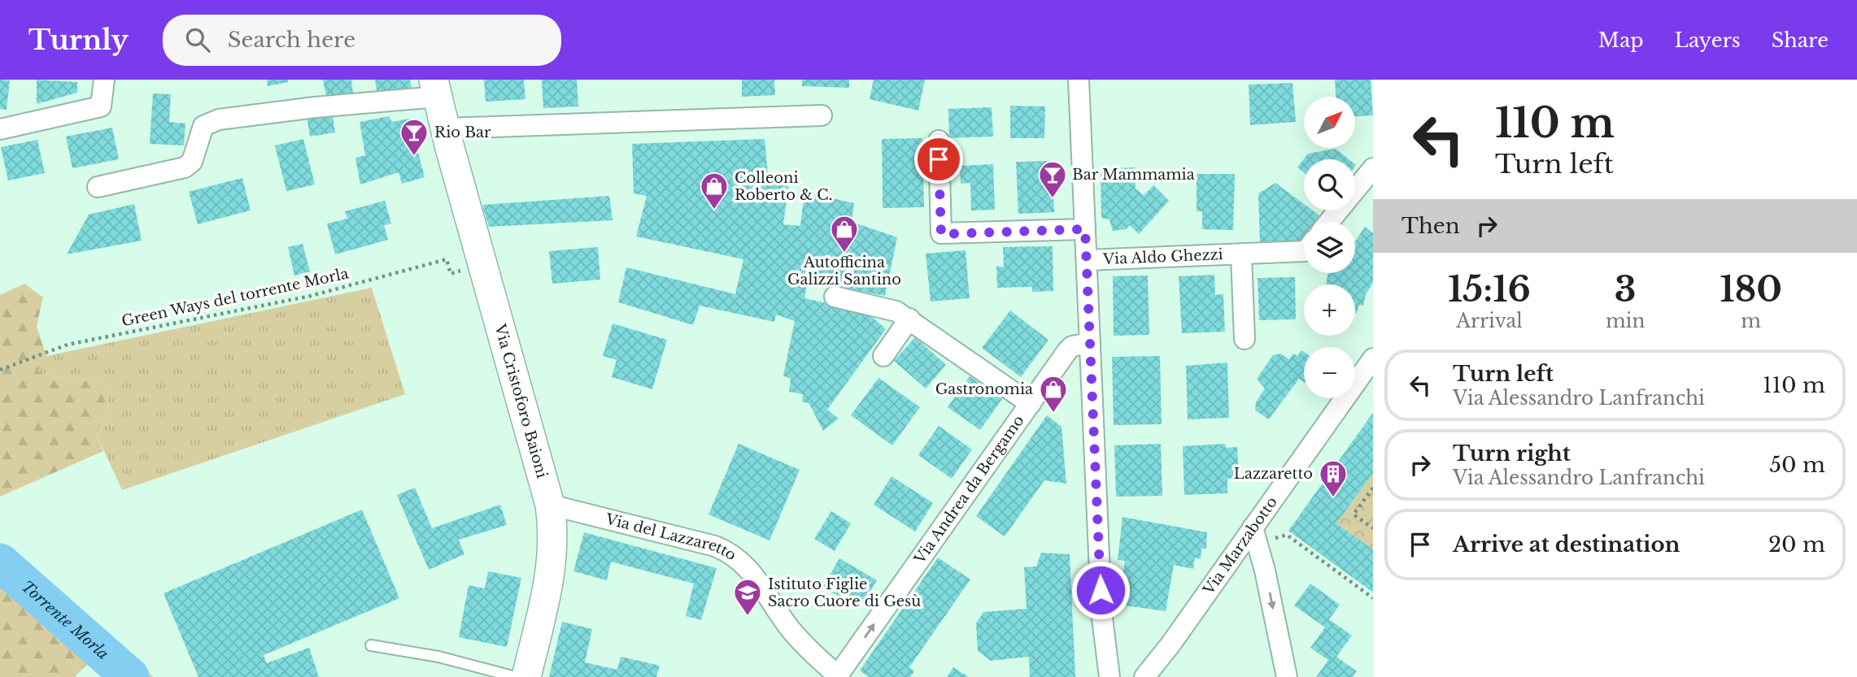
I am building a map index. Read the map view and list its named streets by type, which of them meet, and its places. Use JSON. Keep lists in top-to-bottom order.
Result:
{
  "streets": {
    "street": [
      "Via Aldo Ghezzi",
      "Via Cristoforo Baioni",
      "Via Andrea da Bergamo",
      "Via del Lazzaretto",
      "Via Marzabotto"
    ],
    "path": ["Green Ways del torrente Morla"]
  },
  "crossings": [
    ["Via Cristoforo Baioni", "Via del Lazzaretto"],
    ["Via Andrea da Bergamo", "Via del Lazzaretto"]
  ],
  "one_way": ["Via Andrea da Bergamo"],
  "water": ["Torrente Morla"],
  "places": {
    "bar": ["Rio Bar", "Bar Mammamia"],
    "shop": ["Colleoni Roberto & C.", "Autofficina Galizzi Santino", "Gastronomia"],
    "building": ["Lazzaretto"],
    "school or university": ["Istituto Figlie Sacro Cuore di Gesù"]
  },
  "north": "top right",
  "page": {
    "header": "Turnly",
    "search": "Search here",
    "nav": ["Map", "Layers", "Share"],
    "turn": ["110 m", "Turn left"],
    "map_buttons": ["+", "−"],
    "then": "Then",
    "eta": [
      "15:16",
      "Arrival",
      "3",
      "min",
      "180",
      "m"
    ],
    "list": [
      {
        "name": "Turn left",
        "note": "Via Alessandro Lanfranchi",
        "value": "110 m"
      },
      {
        "name": "Turn right",
        "note": "Via Alessandro Lanfranchi",
        "value": "50 m"
      },
      {
        "name": "Arrive at destination",
        "value": "20 m"
      }
    ]
  }
}
